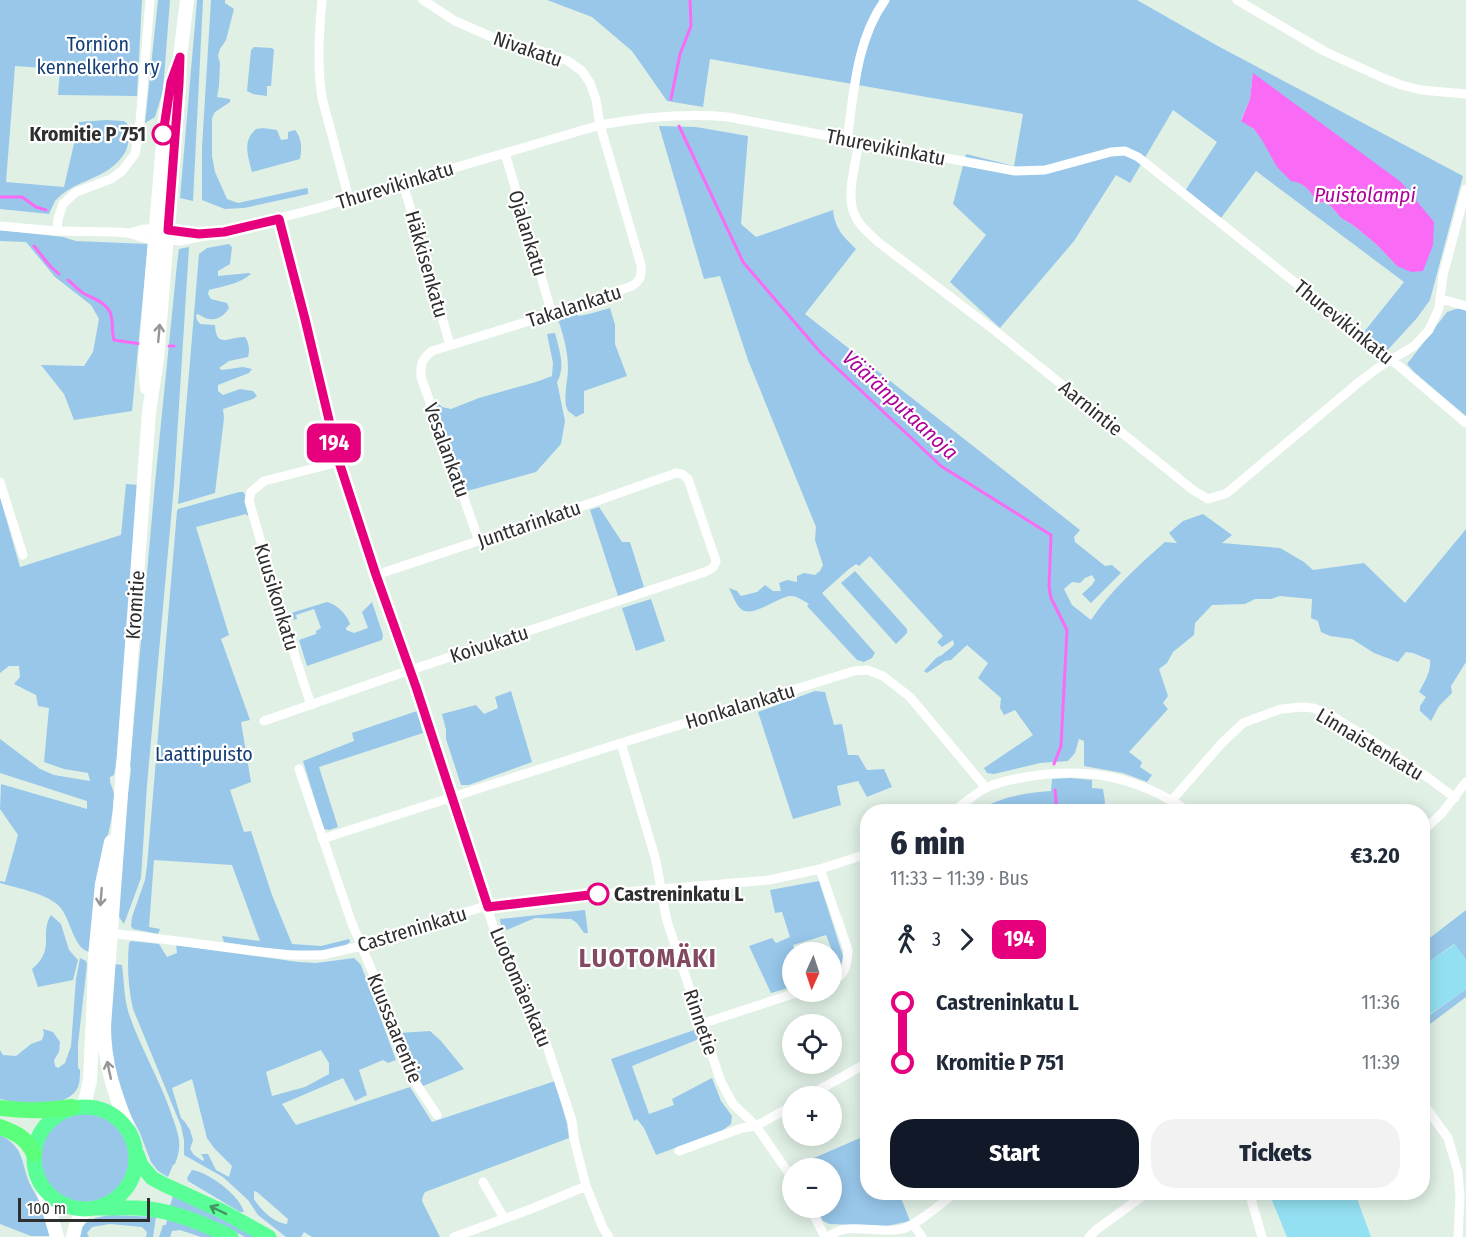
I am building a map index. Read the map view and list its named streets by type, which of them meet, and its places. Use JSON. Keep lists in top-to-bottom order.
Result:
{
  "streets": {
    "main road": ["Kromitie"],
    "street": [
      "Nivakatu",
      "Thurevikinkatu",
      "Ojalankatu",
      "Häkkisenkatu",
      "Takalankatu",
      "Aarnintie",
      "Vesalankatu",
      "Junttarinkatu",
      "Kuusikonkatu",
      "Koivukatu",
      "Honkalankatu",
      "Linnaistenkatu",
      "Castreninkatu",
      "Luotomäenkatu",
      "Rinnetie",
      "Kuussaarentie"
    ]
  },
  "crossings": [
    ["Nivakatu", "Thurevikinkatu"],
    ["Nivakatu", "Takalankatu"],
    ["Thurevikinkatu", "Ojalankatu"],
    ["Thurevikinkatu", "Häkkisenkatu"],
    ["Thurevikinkatu", "Takalankatu"],
    ["Thurevikinkatu", "Aarnintie"],
    ["Thurevikinkatu", "Kromitie"],
    ["Thurevikinkatu", "Luotomäenkatu"],
    ["Ojalankatu", "Takalankatu"],
    ["Häkkisenkatu", "Takalankatu"],
    ["Takalankatu", "Vesalankatu"],
    ["Vesalankatu", "Junttarinkatu"],
    ["Junttarinkatu", "Koivukatu"],
    ["Junttarinkatu", "Luotomäenkatu"],
    ["Kuusikonkatu", "Koivukatu"],
    ["Kuusikonkatu", "Luotomäenkatu"],
    ["Kromitie", "Castreninkatu"],
    ["Koivukatu", "Luotomäenkatu"],
    ["Honkalankatu", "Luotomäenkatu"],
    ["Honkalankatu", "Rinnetie"],
    ["Honkalankatu", "Kuussaarentie"],
    ["Castreninkatu", "Luotomäenkatu"],
    ["Castreninkatu", "Rinnetie"],
    ["Castreninkatu", "Kuussaarentie"]
  ],
  "districts": ["LUOTOMÄKI"],
  "water": ["Puistolampi", "Vääränputaanoja"],
  "parks": ["Tornion kennelkerho ry", "Laattipuisto"],
  "places": ["Kromitie P 751", "Castreninkatu L"],
  "lines": ["bus line 194"],
  "scale_bar": "100 m",
  "north": "bottom",
  "page": {
    "on_map": "194",
    "heading": ["6 min", "11:33 – 11:39 · Bus", "€3.20"],
    "legs": ["3", "194"],
    "map_buttons": ["+", "−"],
    "list": [
      {
        "name": "Castreninkatu L",
        "value": "11:36"
      },
      {
        "name": "Kromitie P 751",
        "value": "11:39"
      }
    ],
    "buttons": ["Start", "Tickets"],
    "scale": "100 m"
  }
}
